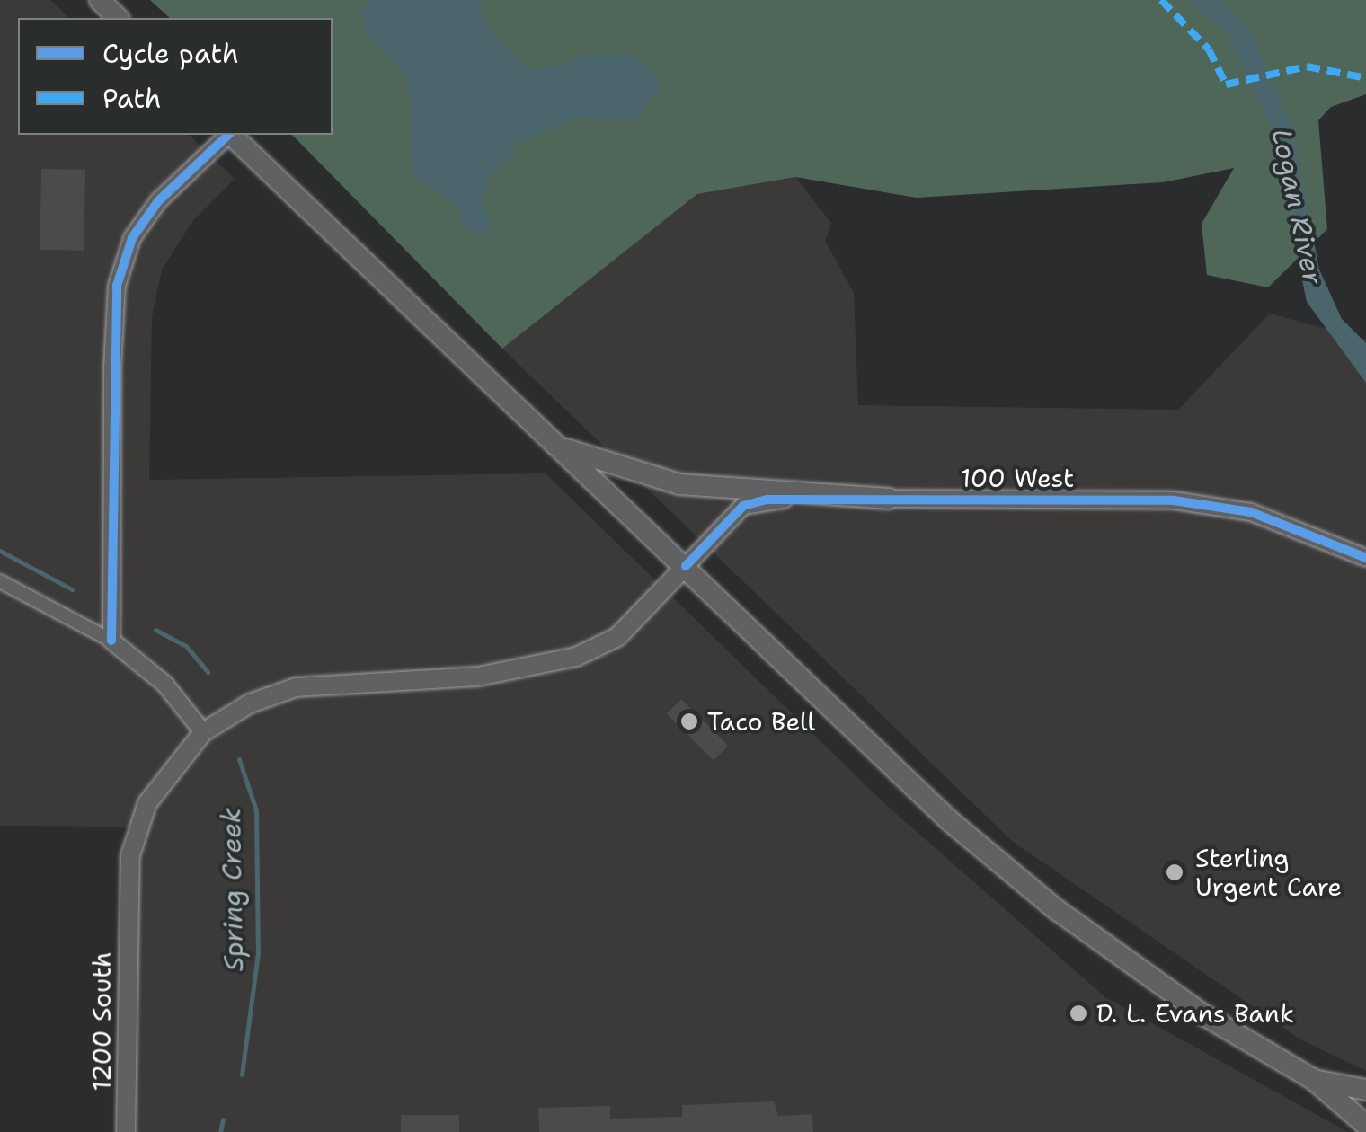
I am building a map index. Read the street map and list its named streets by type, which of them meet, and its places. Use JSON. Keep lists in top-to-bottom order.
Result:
{
  "streets": {
    "main road": ["100 West", "1200 South"]
  },
  "crossings": [
    ["100 West", "1200 South"]
  ],
  "water": ["Logan River", "Spring Creek"],
  "places": ["Taco Bell", "Sterling Urgent Care", "D. L. Evans Bank"],
  "legend": ["Cycle path", "Path"]
}
